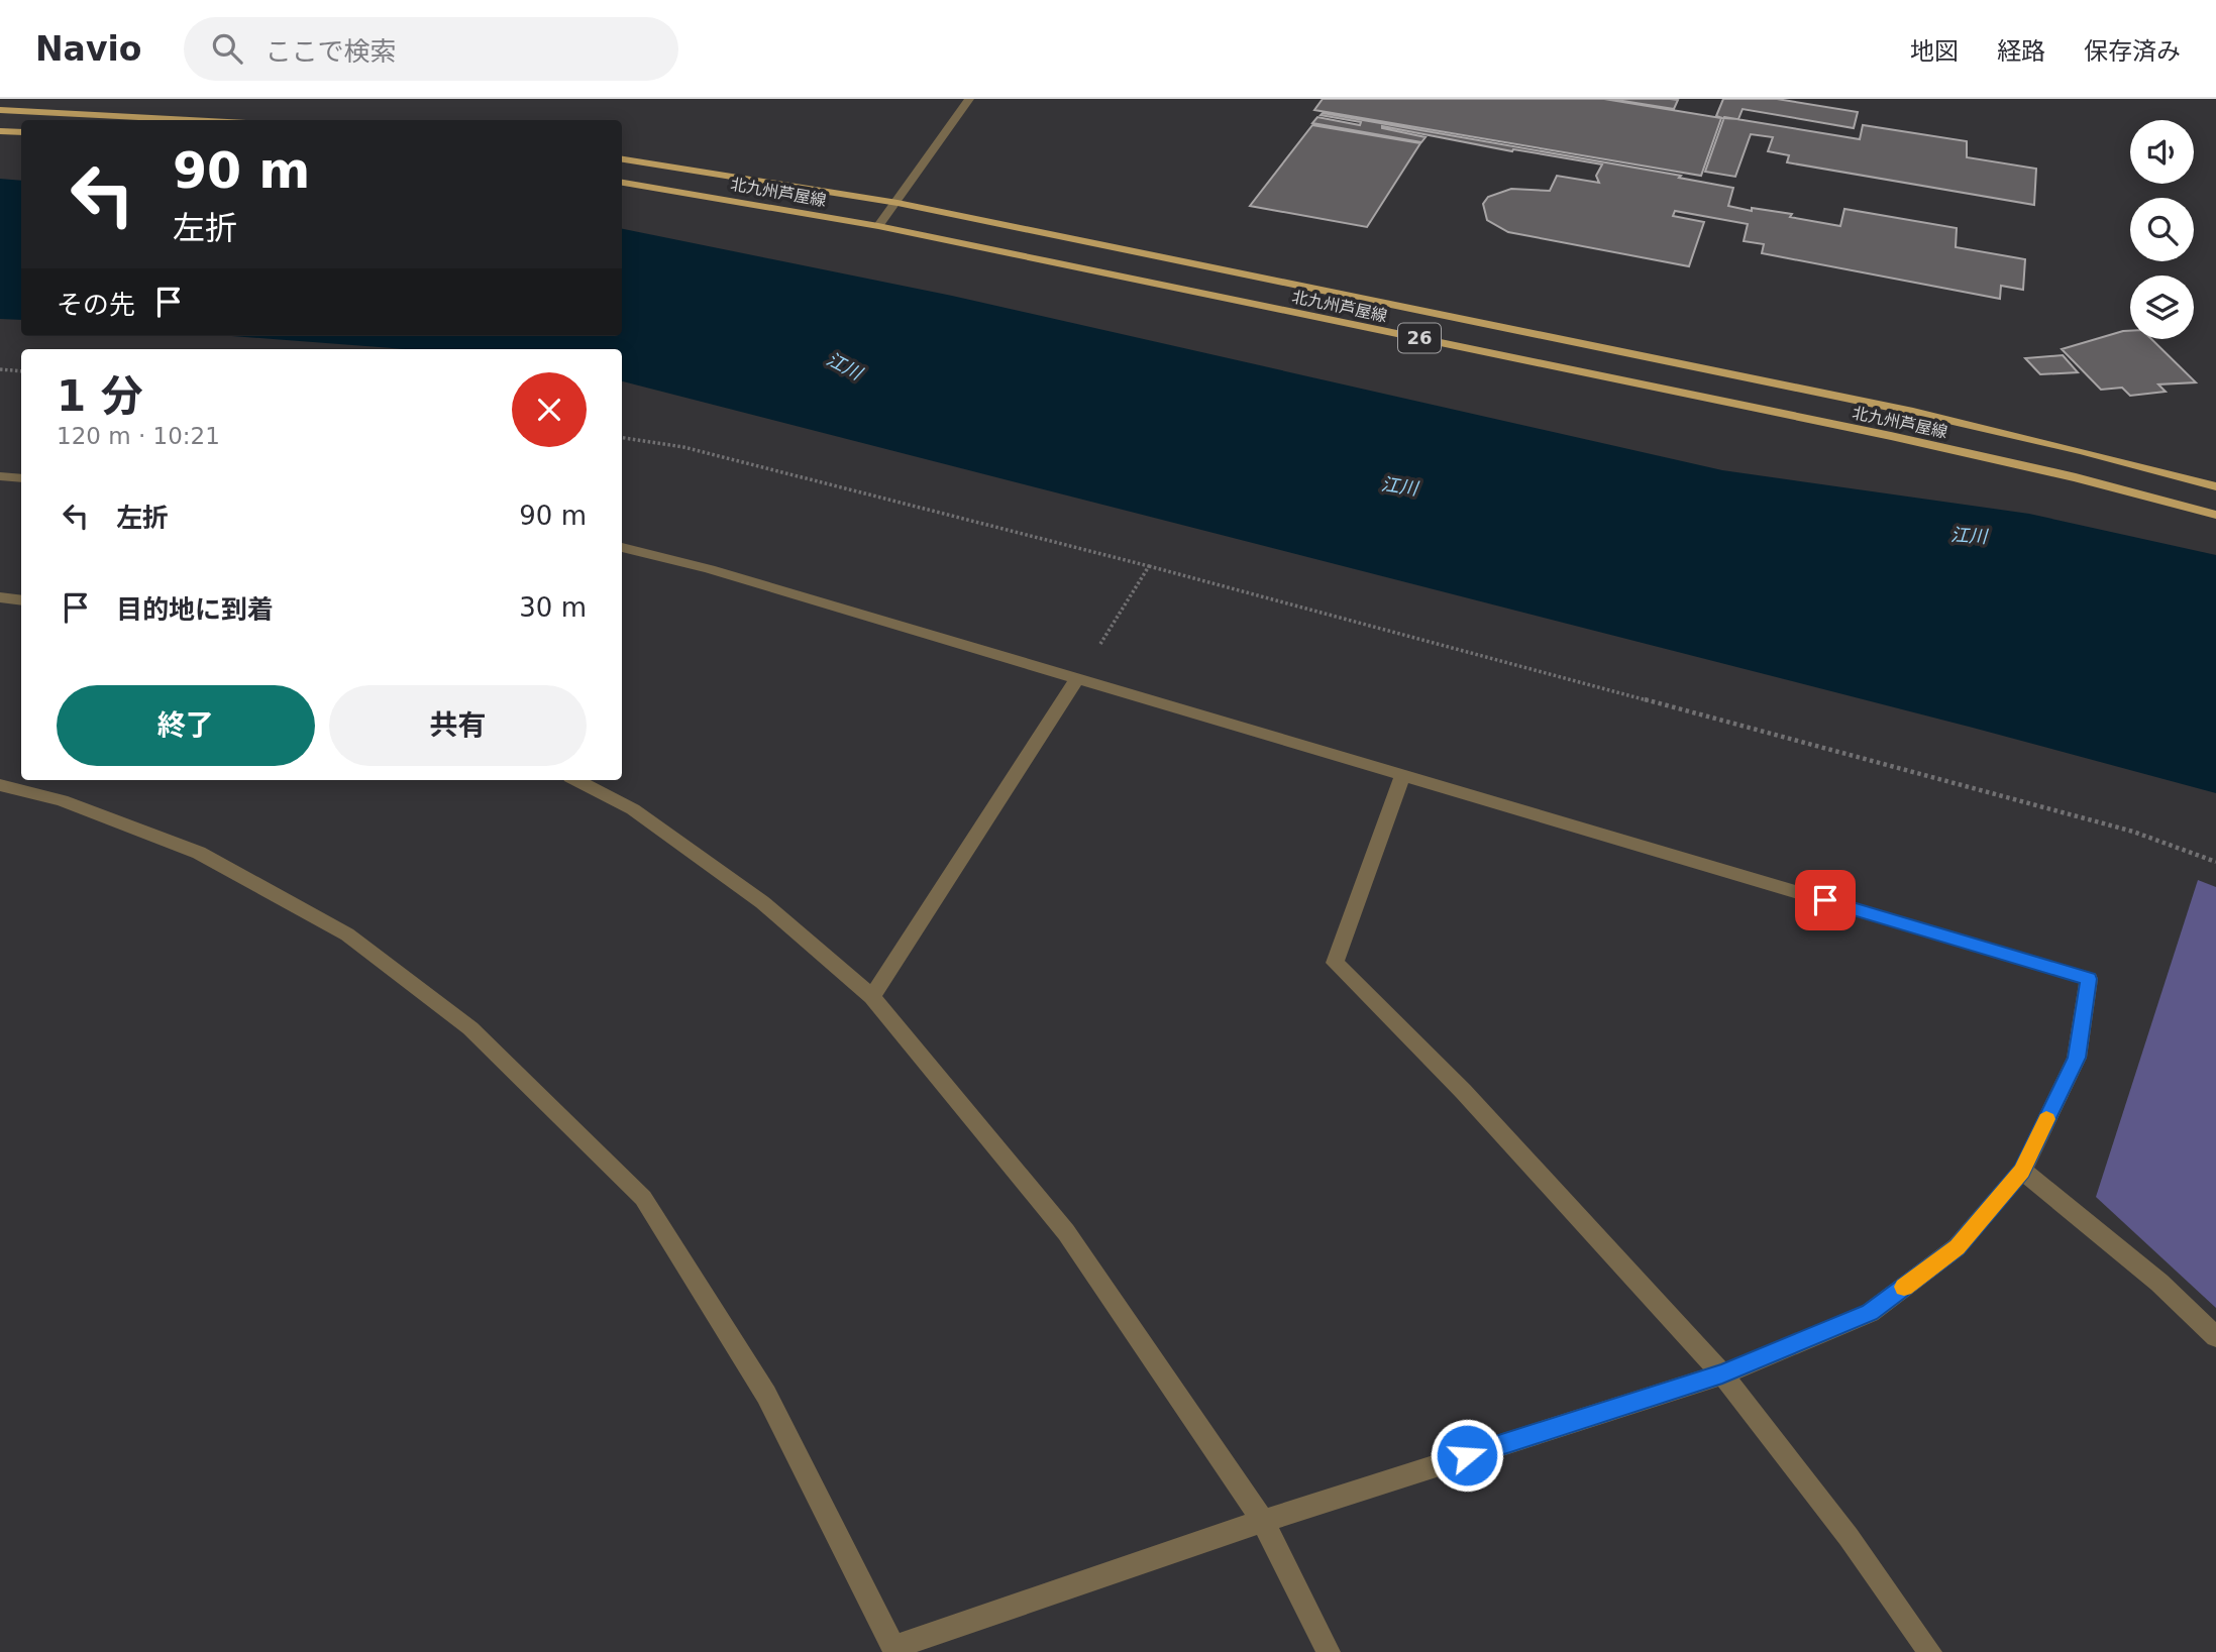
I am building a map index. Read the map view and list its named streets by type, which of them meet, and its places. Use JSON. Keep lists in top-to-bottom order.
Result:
{
  "streets": {
    "main road": ["北九州芦屋線", "26"]
  },
  "water": ["江川"],
  "page": {
    "header": "Navio",
    "search": "ここで検索",
    "nav": ["地図", "経路", "保存済み"],
    "turn": ["90 m", "左折"],
    "then": "その先",
    "heading": ["1 分", "120 m · 10:21"],
    "list": [
      {
        "name": "左折",
        "value": "90 m"
      },
      {
        "name": "目的地に到着",
        "value": "30 m"
      }
    ],
    "buttons": ["終了", "共有"]
  }
}
